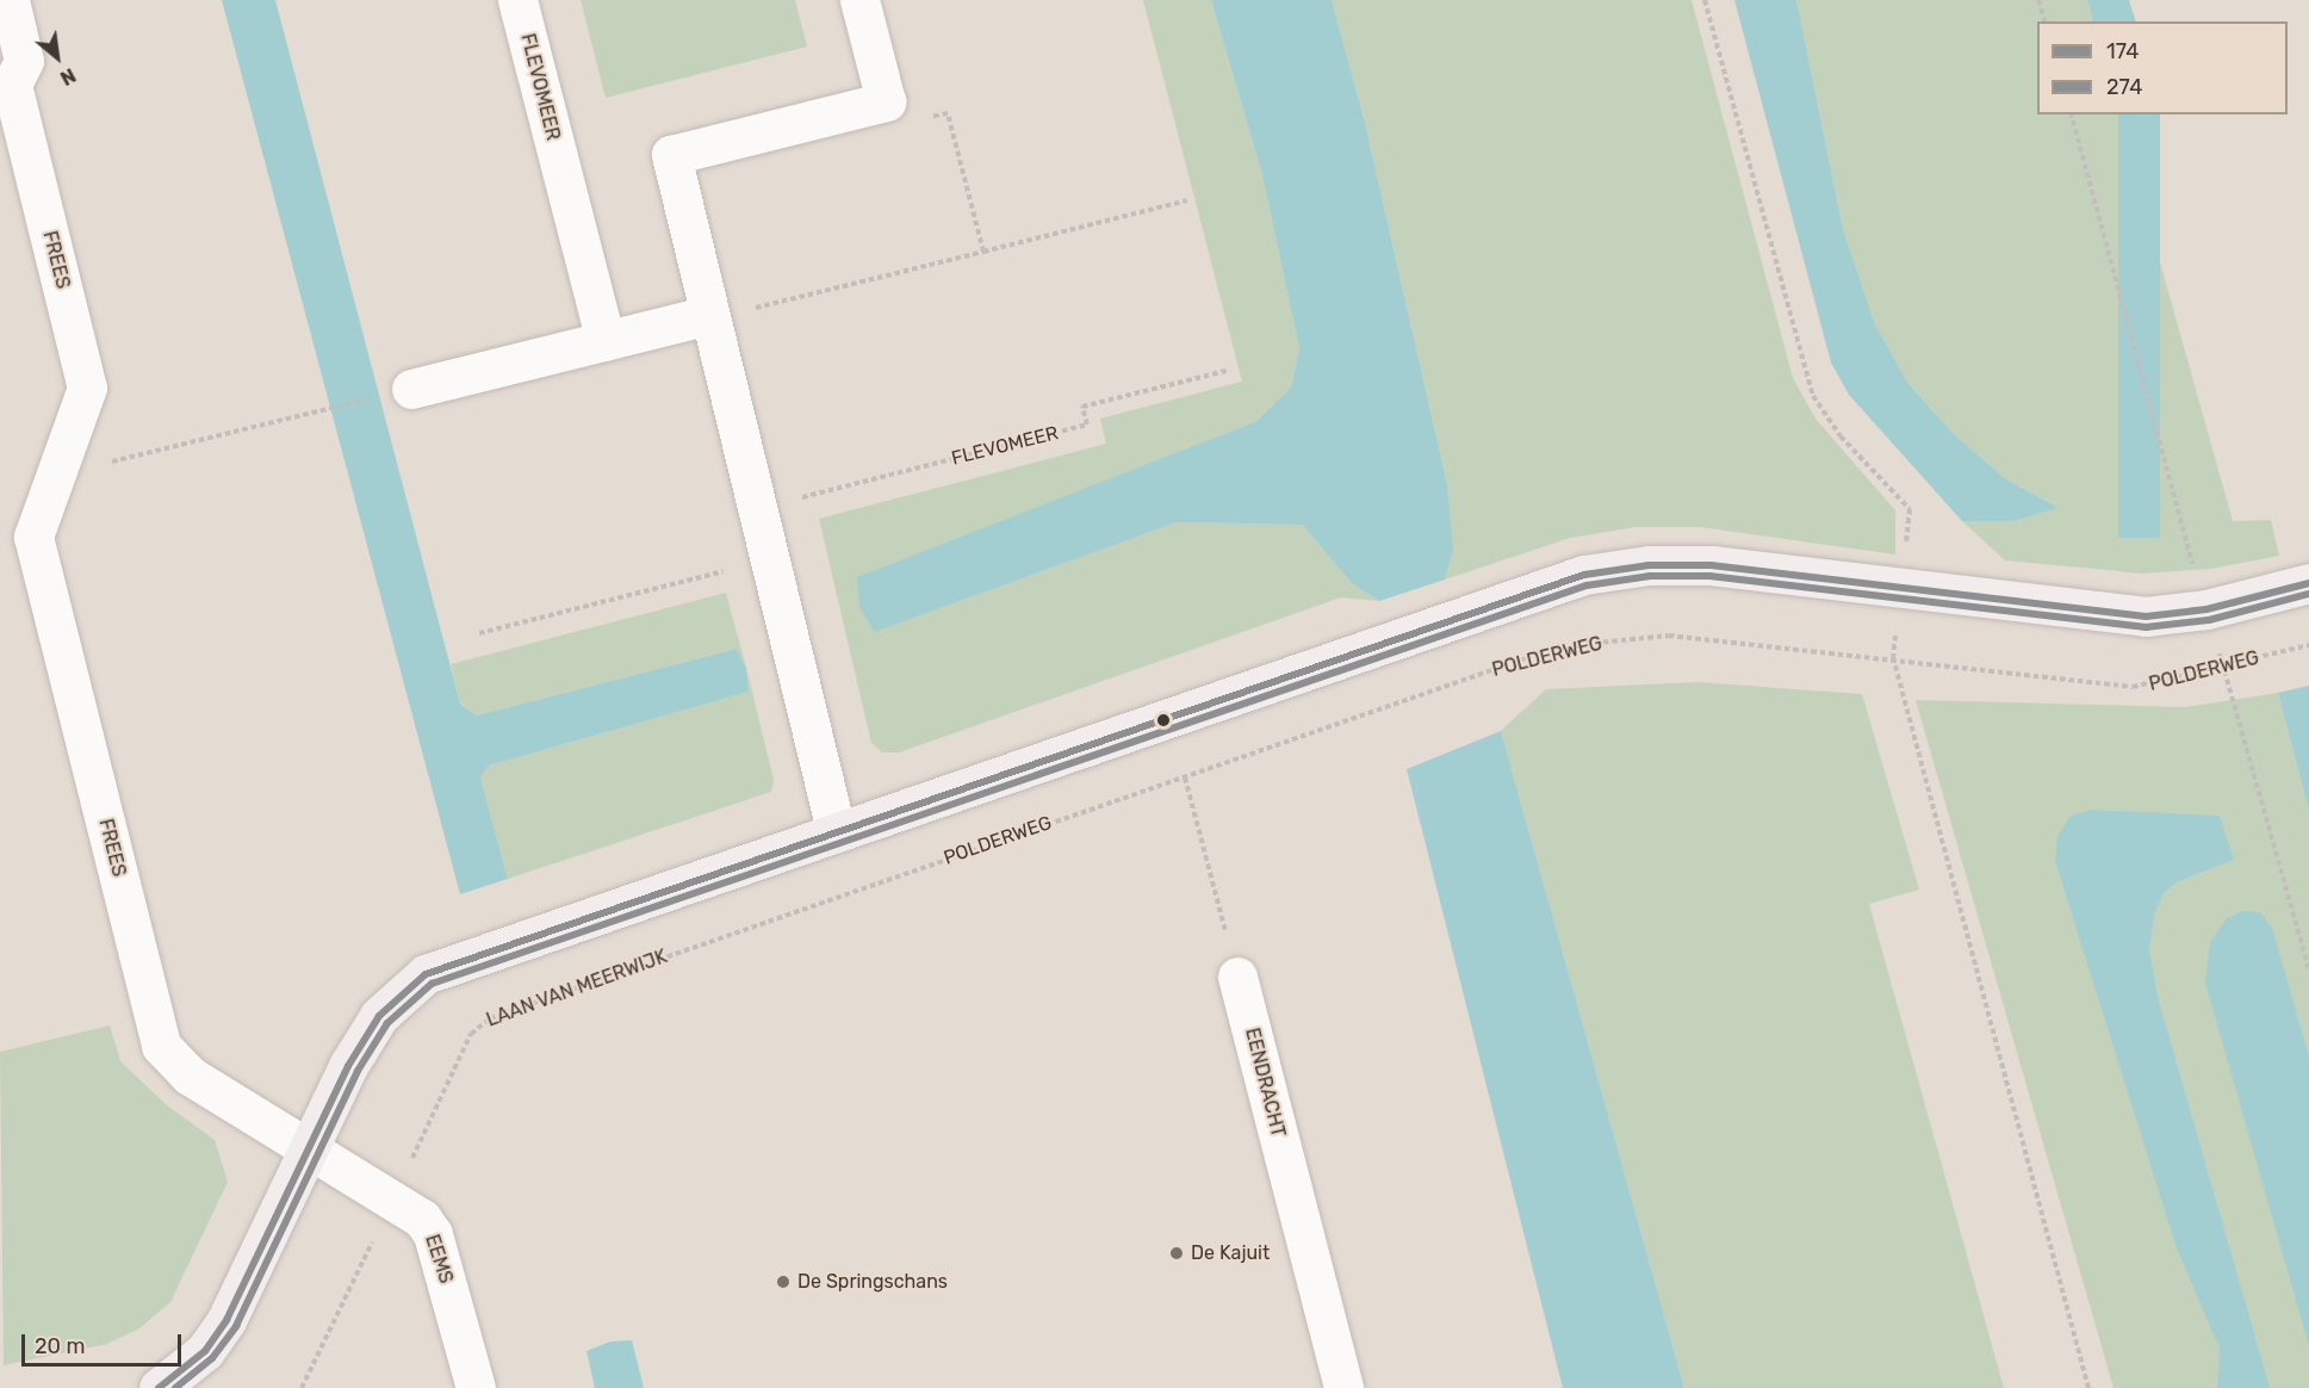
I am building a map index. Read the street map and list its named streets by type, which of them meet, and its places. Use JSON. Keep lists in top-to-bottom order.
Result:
{
  "streets": {
    "street": [
      "FLEVOMEER",
      "FREES",
      "EENDRACHT",
      "EEMS"
    ],
    "path": ["POLDERWEG", "LAAN VAN MEERWIJK"]
  },
  "crossings": [
    ["FREES", "EEMS"],
    ["POLDERWEG", "LAAN VAN MEERWIJK"],
    ["LAAN VAN MEERWIJK", "EEMS"]
  ],
  "places": ["De Kajuit", "De Springschans"],
  "lines": ["transit line 174", "transit line 274"],
  "legend": ["174", "274"],
  "scale_bar": "20 m",
  "north": "bottom right"
}
